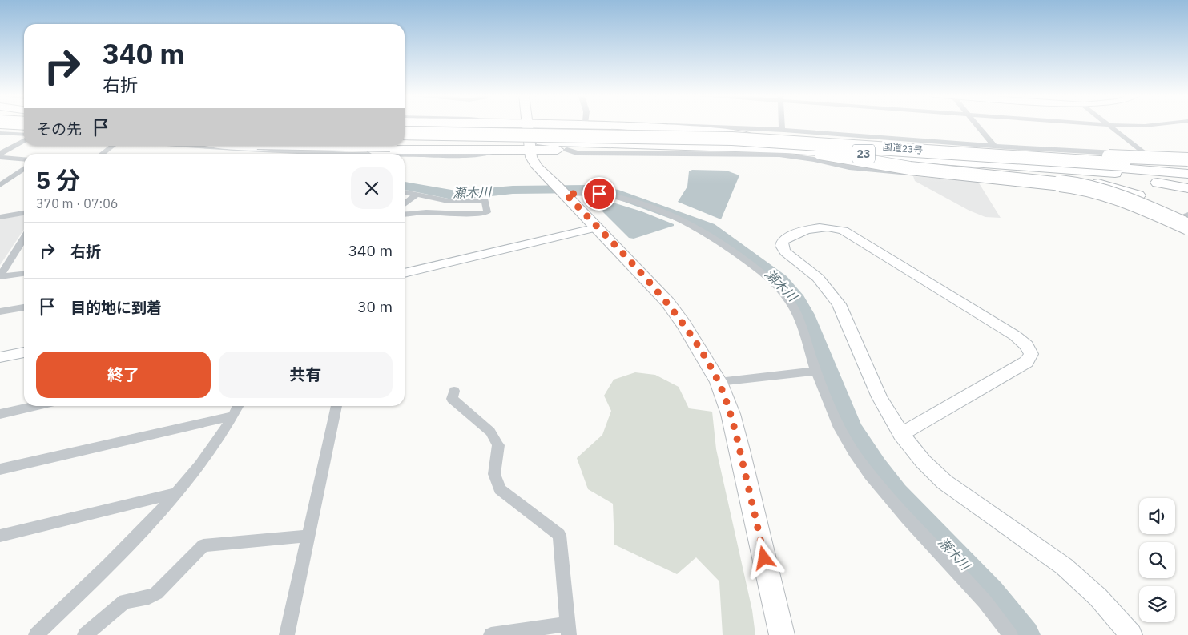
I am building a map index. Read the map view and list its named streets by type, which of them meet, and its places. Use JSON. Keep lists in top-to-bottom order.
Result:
{
  "streets": {
    "highway": ["国道23号", "23"]
  },
  "water": ["瀬木川"],
  "page": {
    "turn": ["340 m", "右折"],
    "then": "その先",
    "heading": ["5 分", "370 m · 07:06"],
    "list": [
      {
        "name": "右折",
        "value": "340 m"
      },
      {
        "name": "目的地に到着",
        "value": "30 m"
      }
    ],
    "buttons": ["終了", "共有"]
  }
}
